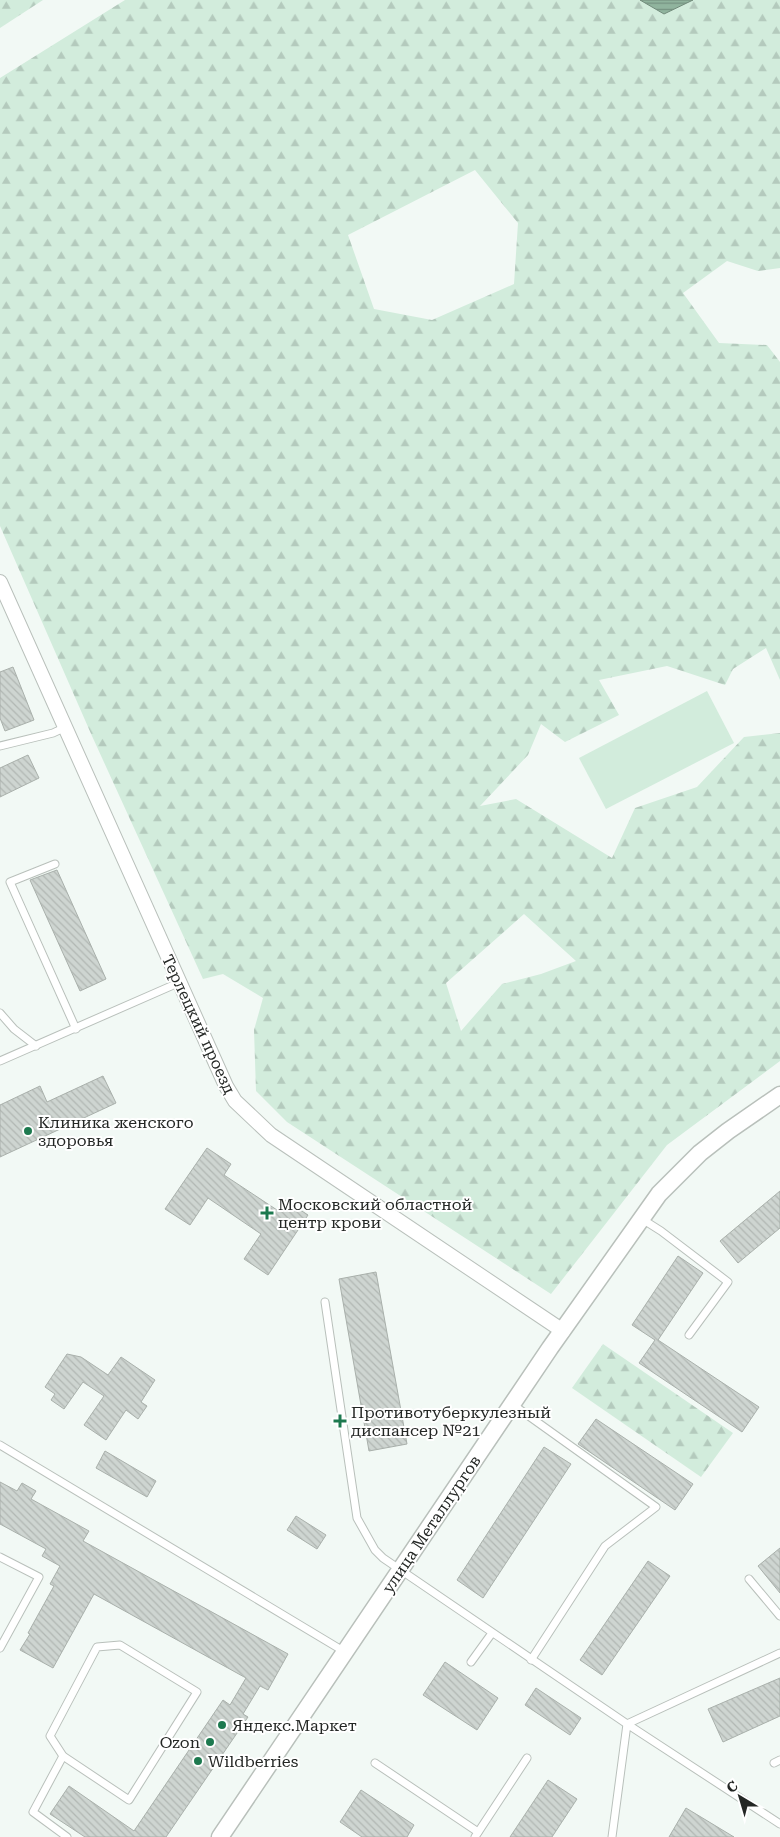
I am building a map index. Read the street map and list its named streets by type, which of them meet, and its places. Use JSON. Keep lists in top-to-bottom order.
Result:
{
  "streets": {
    "street": ["Терлецкий проезд", "улица Металлургов"]
  },
  "crossings": [
    ["Терлецкий проезд", "улица Металлургов"]
  ],
  "places": {
    "other": [
      "Клиника женского здоровья",
      "Яндекс.Маркет",
      "Ozon",
      "Wildberries"
    ],
    "health": ["Московский областной центр крови", "Противотуберкулезный диспансер №21"]
  },
  "north": "top left"
}
